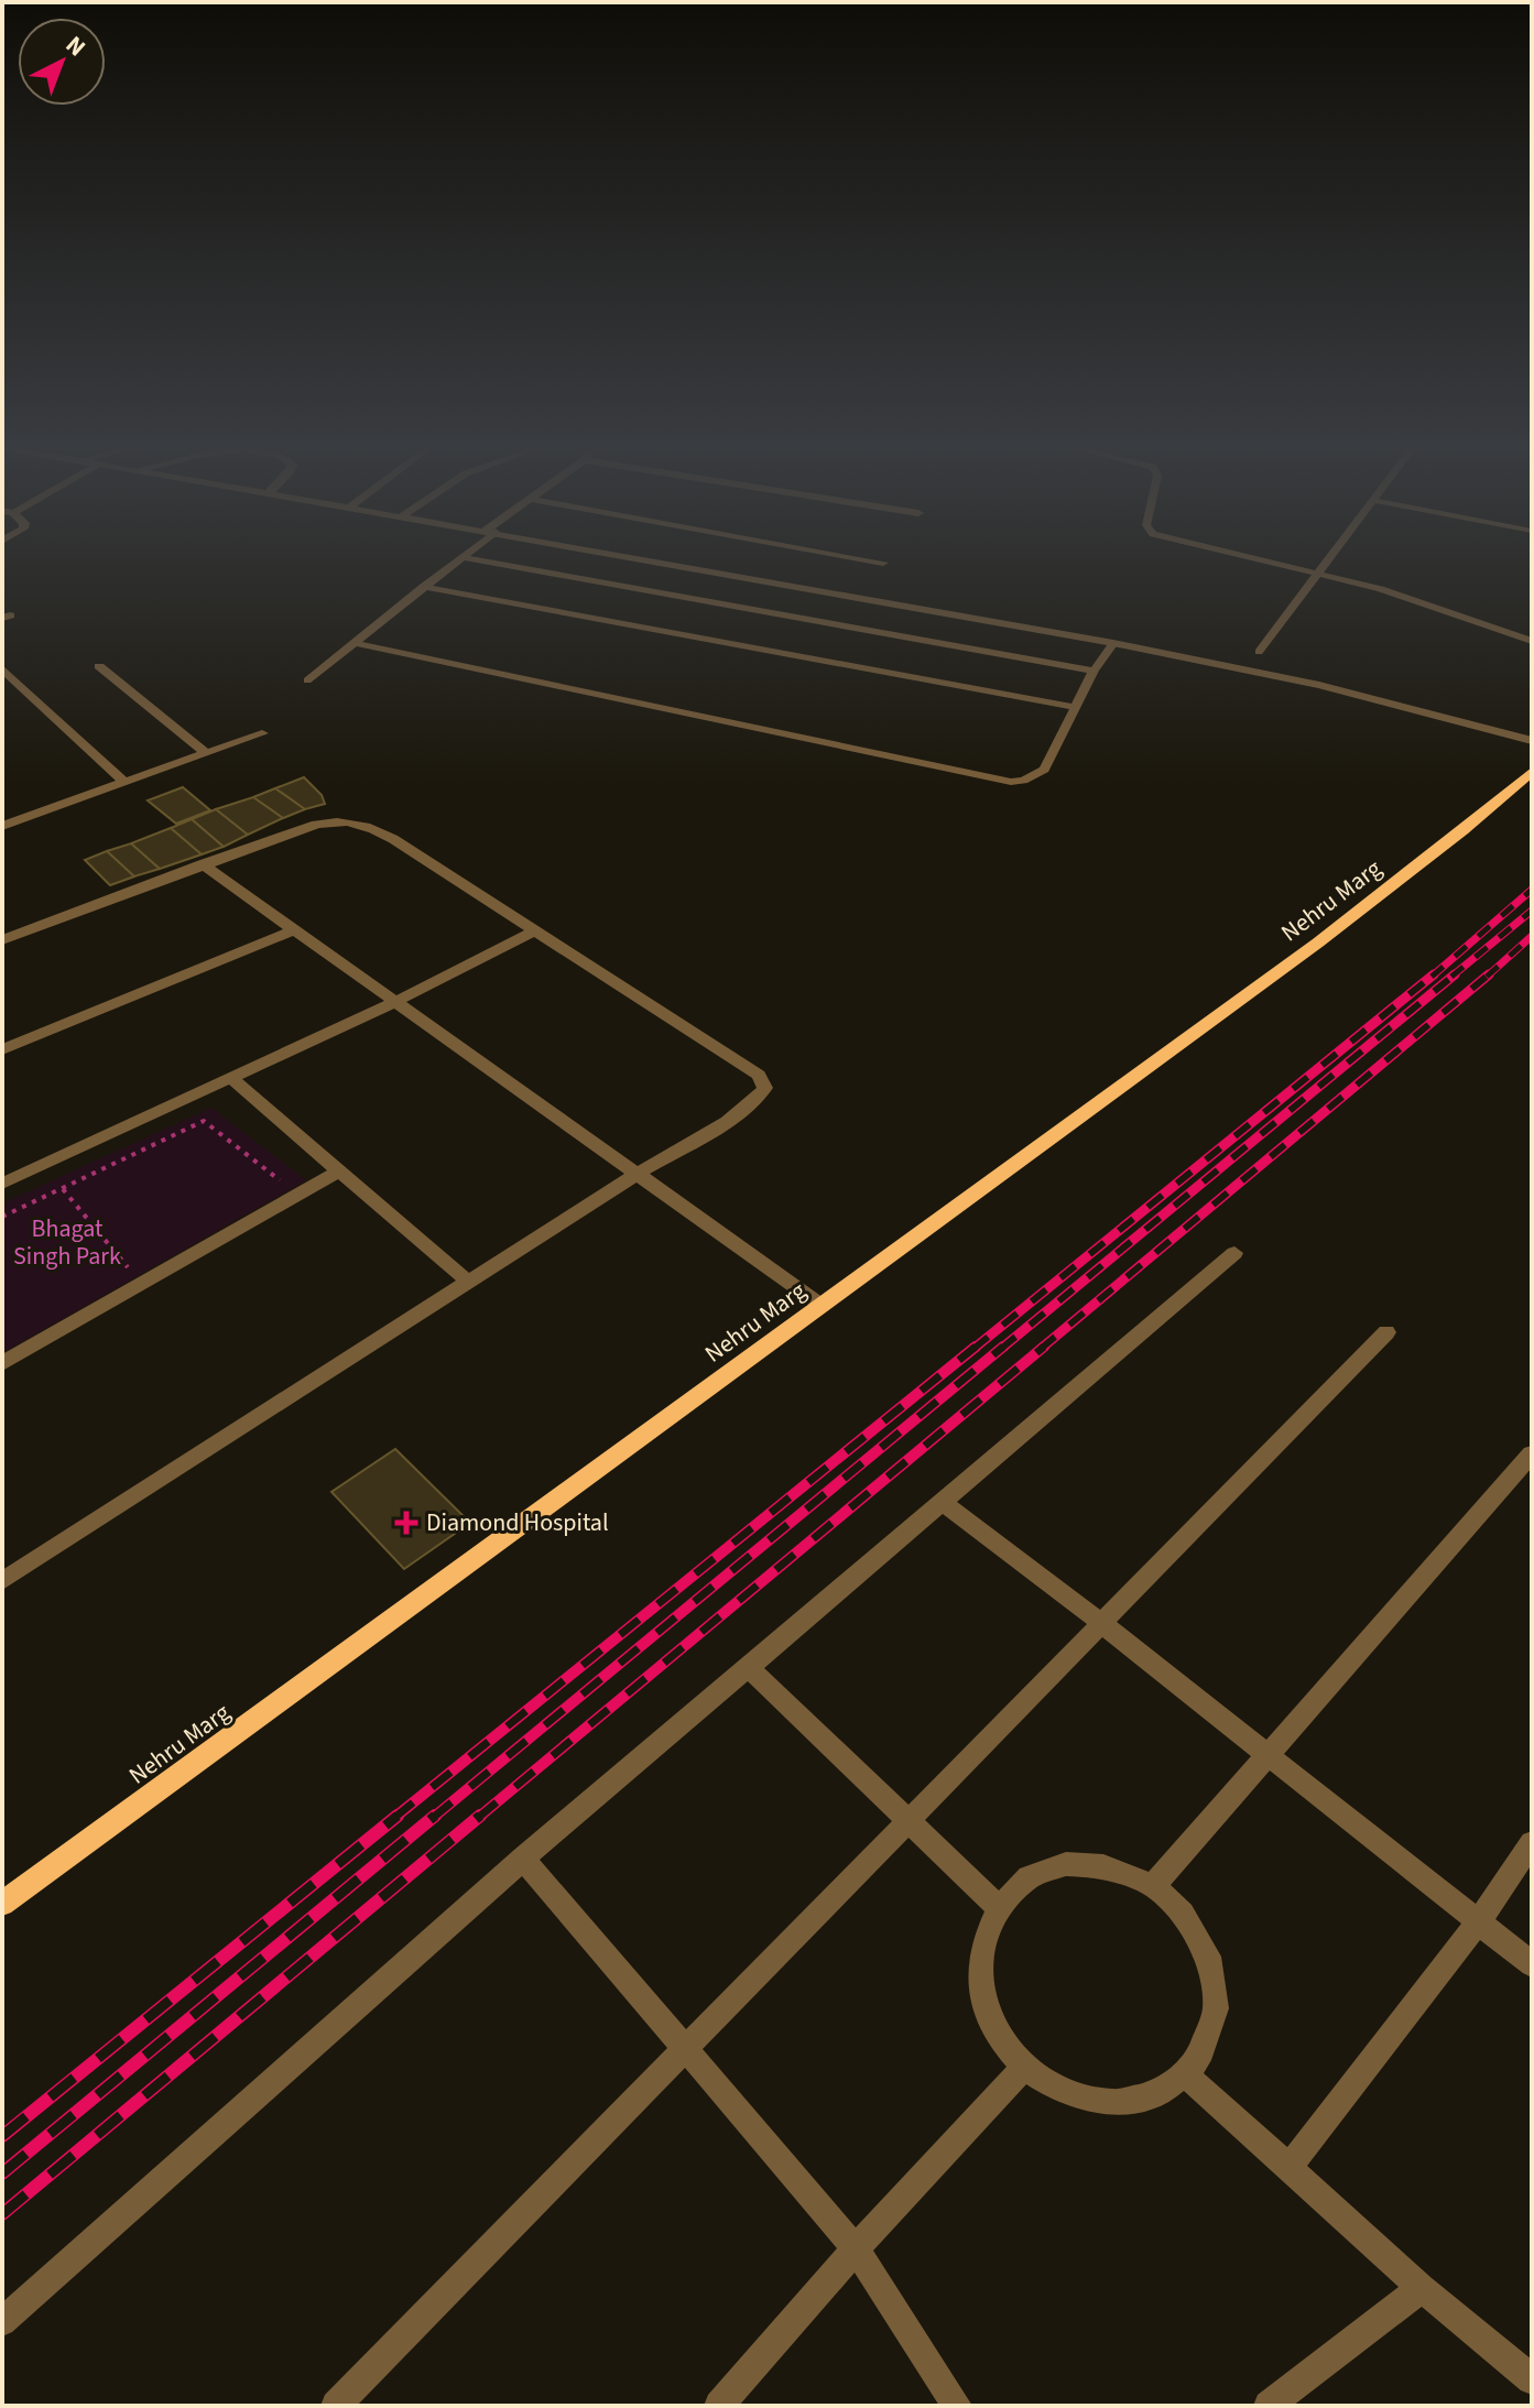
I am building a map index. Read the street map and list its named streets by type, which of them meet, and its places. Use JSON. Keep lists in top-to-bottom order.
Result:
{
  "streets": {
    "street": ["Nehru Marg"]
  },
  "parks": ["Bhagat Singh Park"],
  "places": {
    "health": ["Diamond Hospital"]
  },
  "north": "top right"
}
